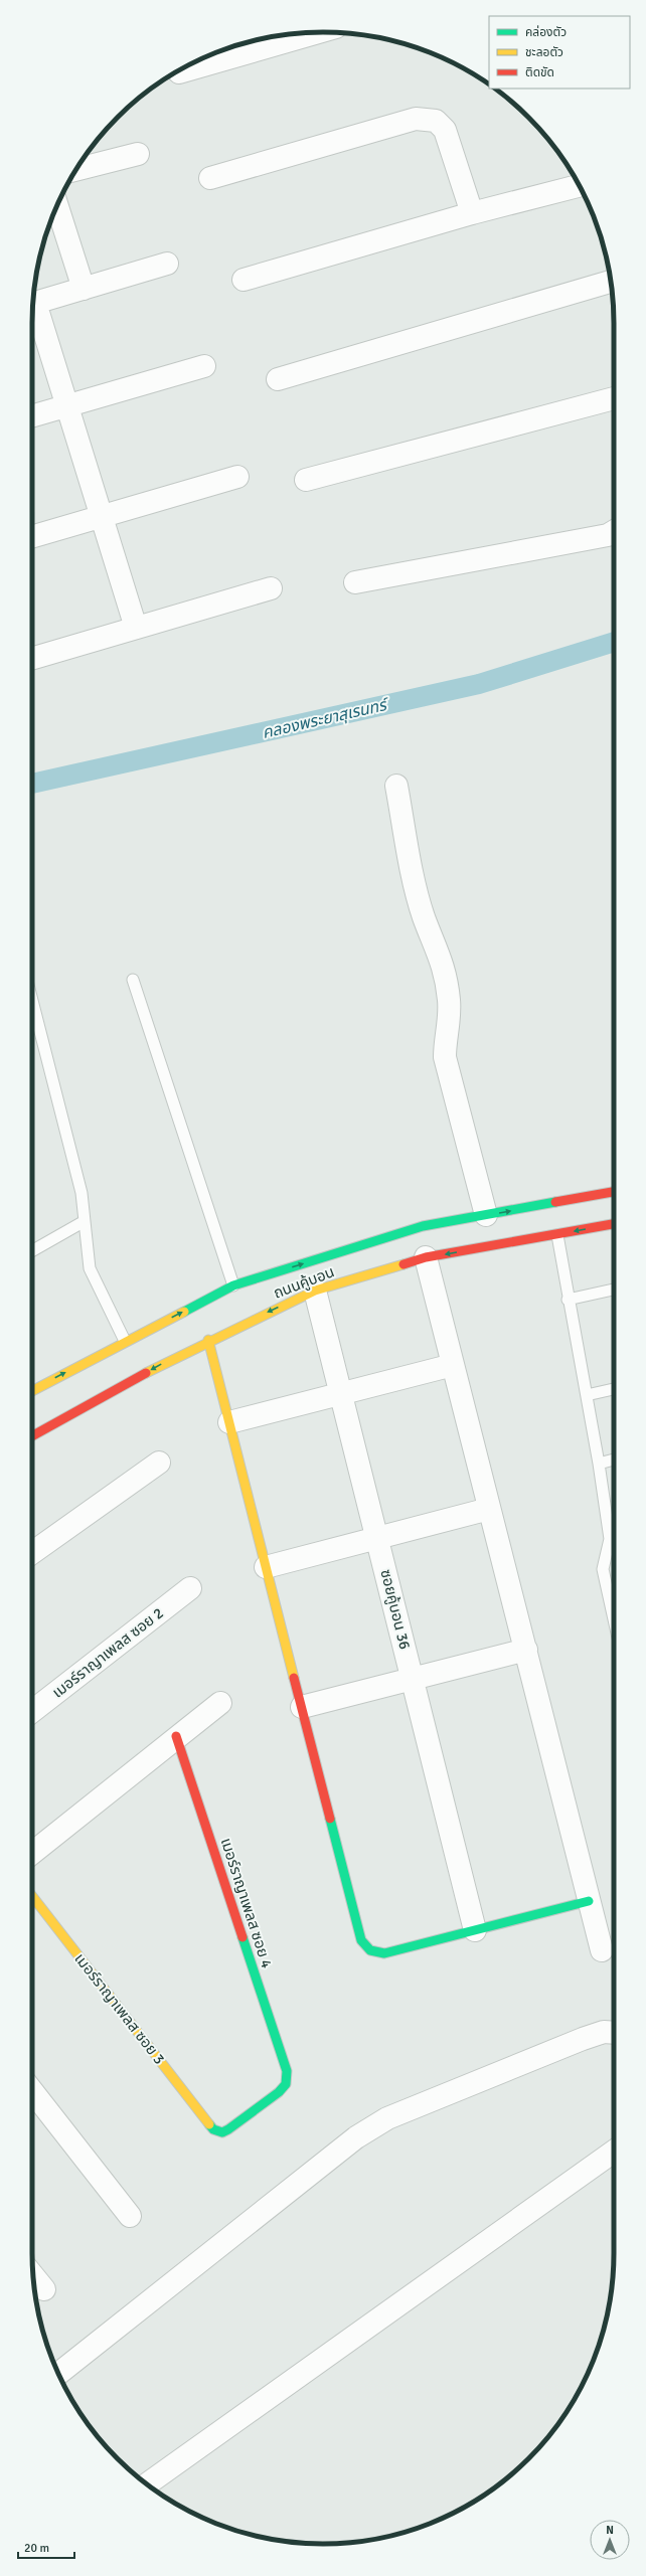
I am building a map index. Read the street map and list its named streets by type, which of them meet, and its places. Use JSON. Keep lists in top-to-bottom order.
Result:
{
  "streets": {
    "street": [
      "ถนนคู้บอน",
      "ซอยคู้บอน 36",
      "เมอร์ราญาเพลส ซอย 2",
      "เมอร์ราญาเพลส ซอย 4",
      "เมอร์ราญาเพลส ซอย 3"
    ]
  },
  "crossings": [
    ["ถนนคู้บอน", "ซอยคู้บอน 36"],
    ["เมอร์ราญาเพลส ซอย 4", "เมอร์ราญาเพลส ซอย 3"]
  ],
  "water": ["คลองพระยาสุเรนทร์"],
  "legend": ["คล่องตัว", "ชะลอตัว", "ติดขัด"],
  "scale_bar": "20 m",
  "north": "top"
}
